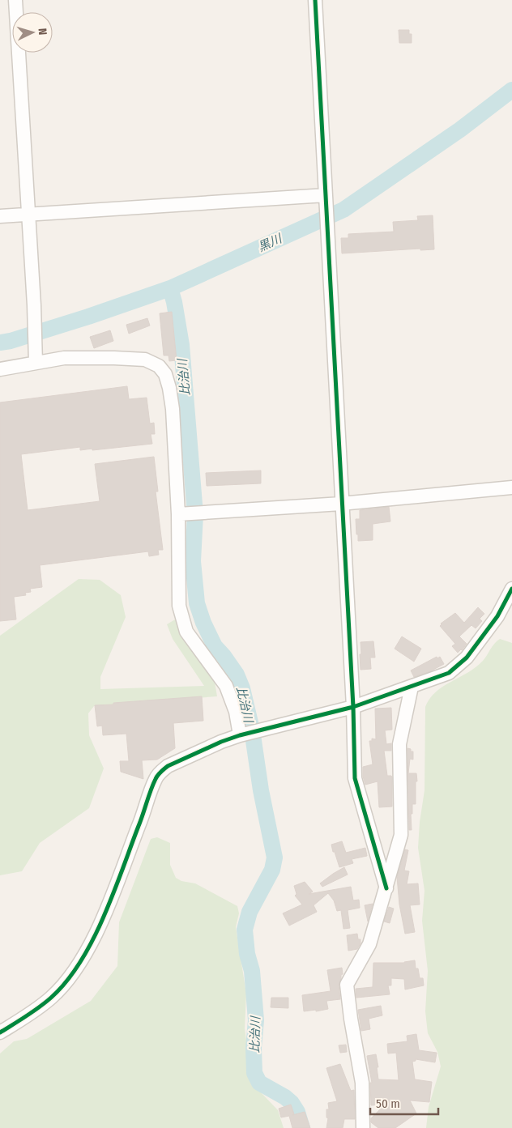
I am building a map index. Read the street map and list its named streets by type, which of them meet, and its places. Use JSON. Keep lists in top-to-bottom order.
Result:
{
  "water": ["黒川", "比治川"],
  "scale_bar": "50 m",
  "north": "right"
}
